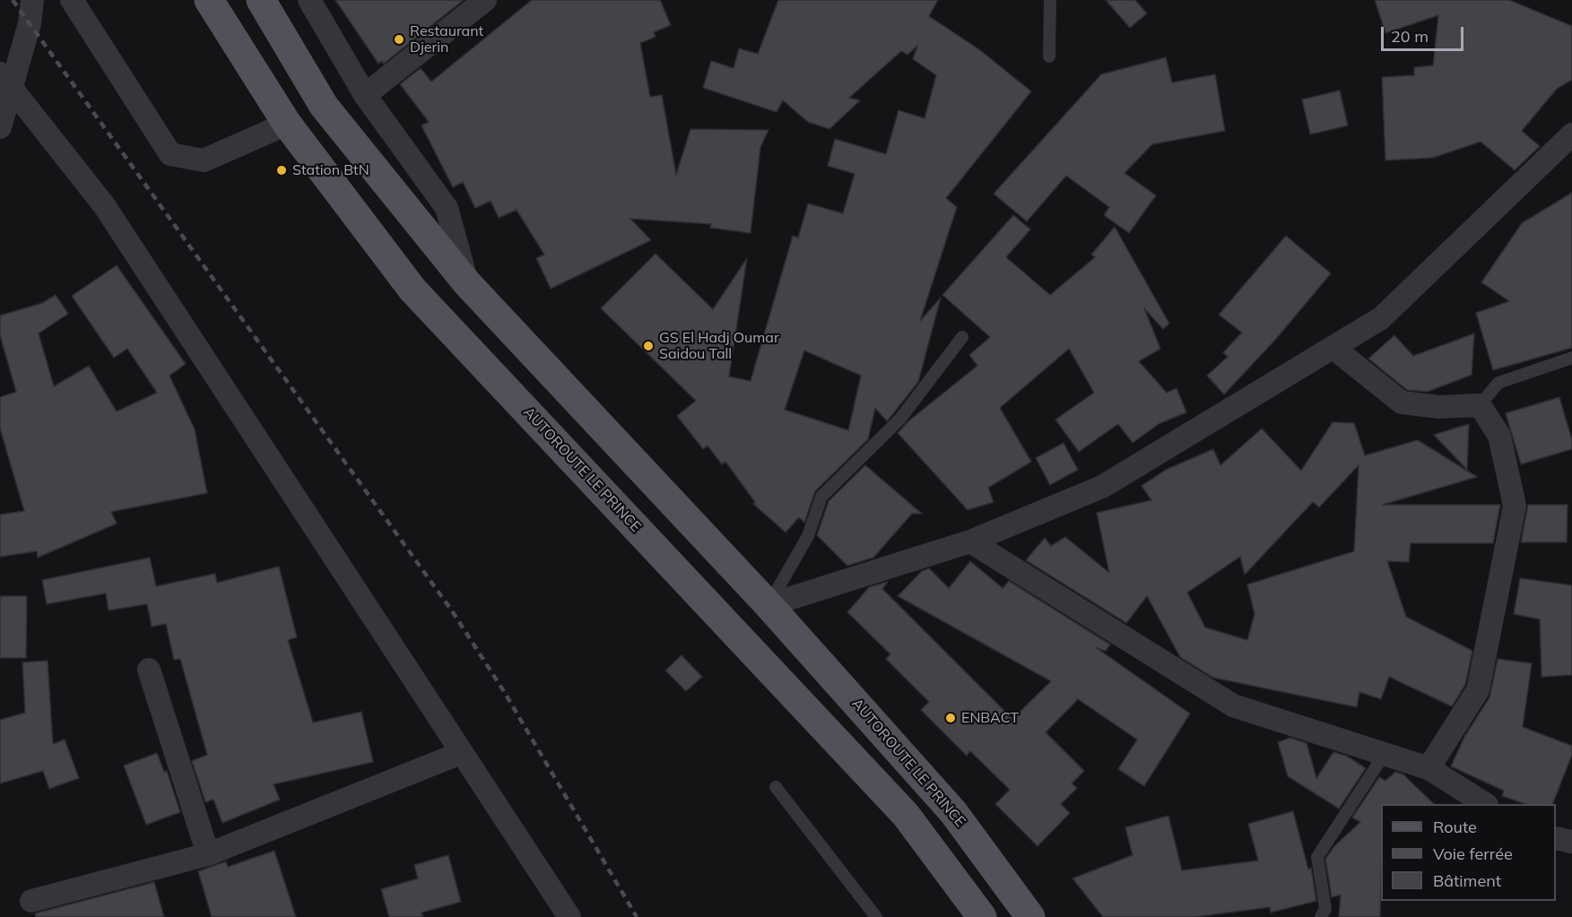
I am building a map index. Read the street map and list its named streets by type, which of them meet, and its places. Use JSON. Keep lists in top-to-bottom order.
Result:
{
  "streets": {
    "main road": ["AUTOROUTE LE PRINCE"]
  },
  "places": [
    "Restaurant Djerin",
    "Station BtN",
    "GS El Hadj Oumar Saidou Tall",
    "ENBACT"
  ],
  "legend": ["Route", "Voie ferrée", "Bâtiment"],
  "scale_bar": "20 m"
}
